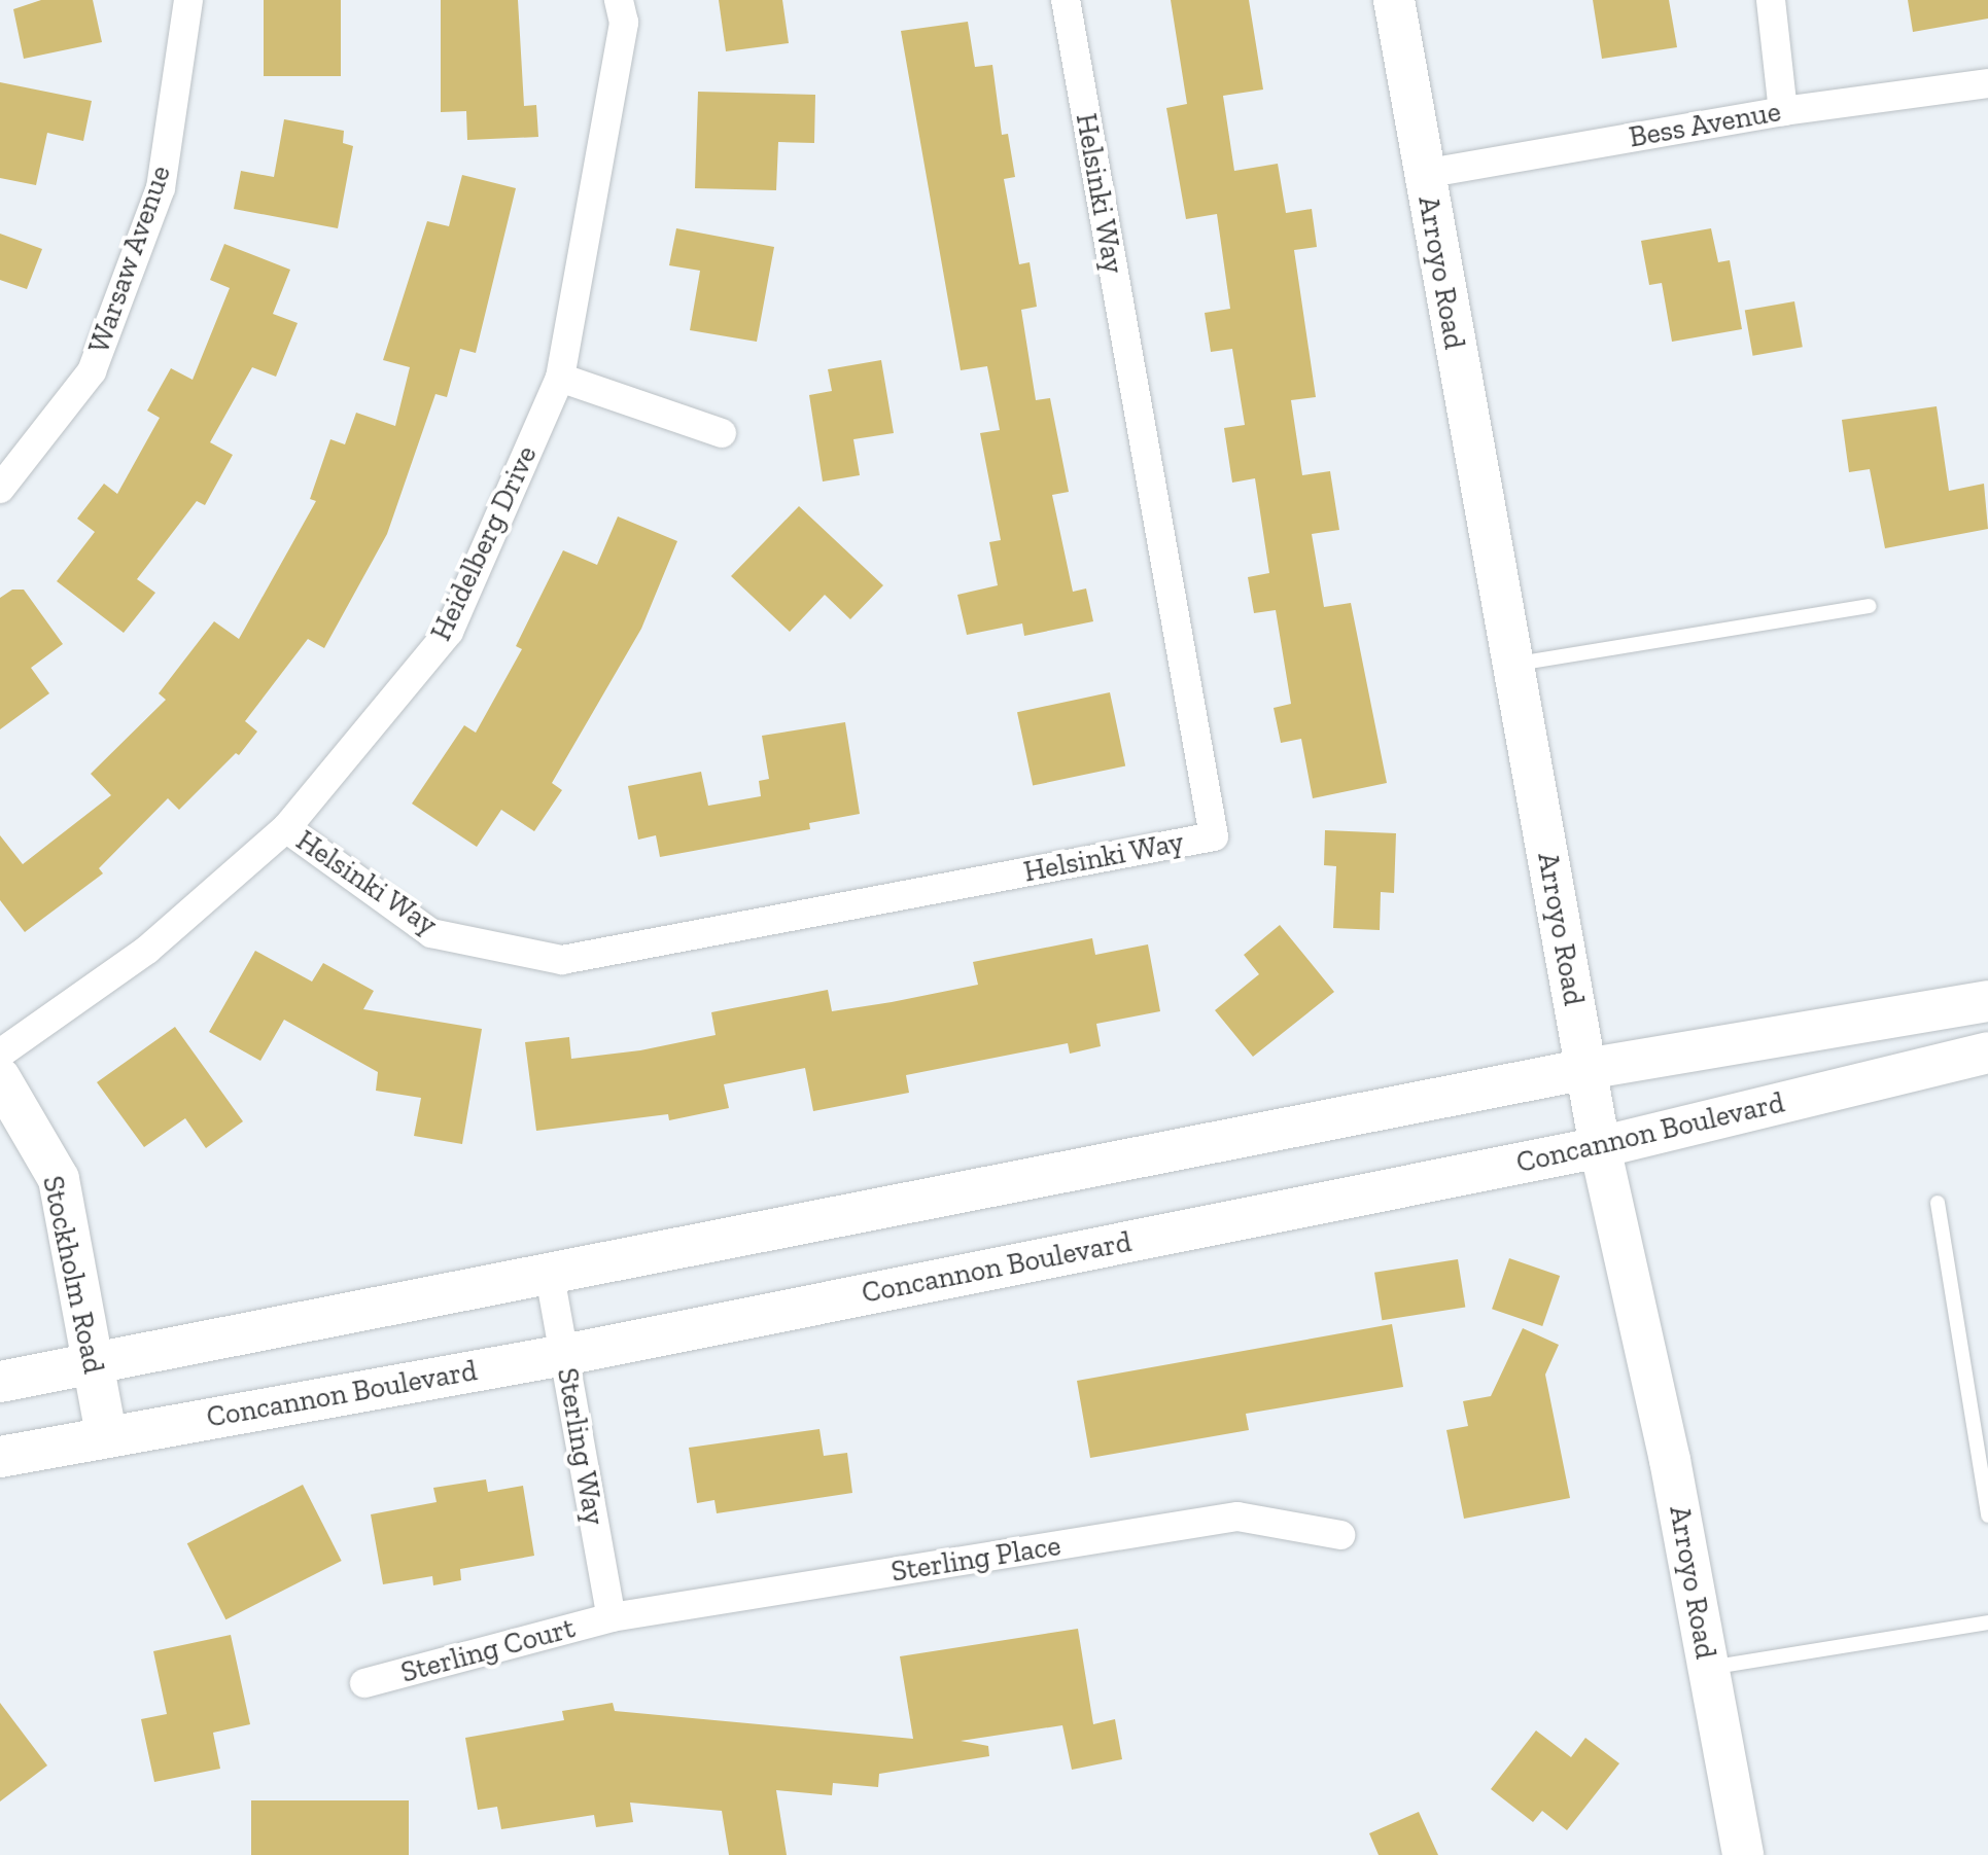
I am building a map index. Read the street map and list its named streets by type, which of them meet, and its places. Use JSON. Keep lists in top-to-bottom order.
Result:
{
  "streets": {
    "main road": ["Arroyo Road", "Concannon Boulevard", "Stockholm Road"],
    "street": [
      "Bess Avenue",
      "Helsinki Way",
      "Warsaw Avenue",
      "Heidelberg Drive",
      "Sterling Way",
      "Sterling Place",
      "Sterling Court"
    ]
  },
  "crossings": [
    ["Bess Avenue", "Arroyo Road"],
    ["Helsinki Way", "Heidelberg Drive"],
    ["Arroyo Road", "Concannon Boulevard"],
    ["Concannon Boulevard", "Stockholm Road"],
    ["Concannon Boulevard", "Sterling Way"],
    ["Sterling Way", "Sterling Place"],
    ["Sterling Way", "Sterling Court"],
    ["Sterling Place", "Sterling Court"]
  ]
}
